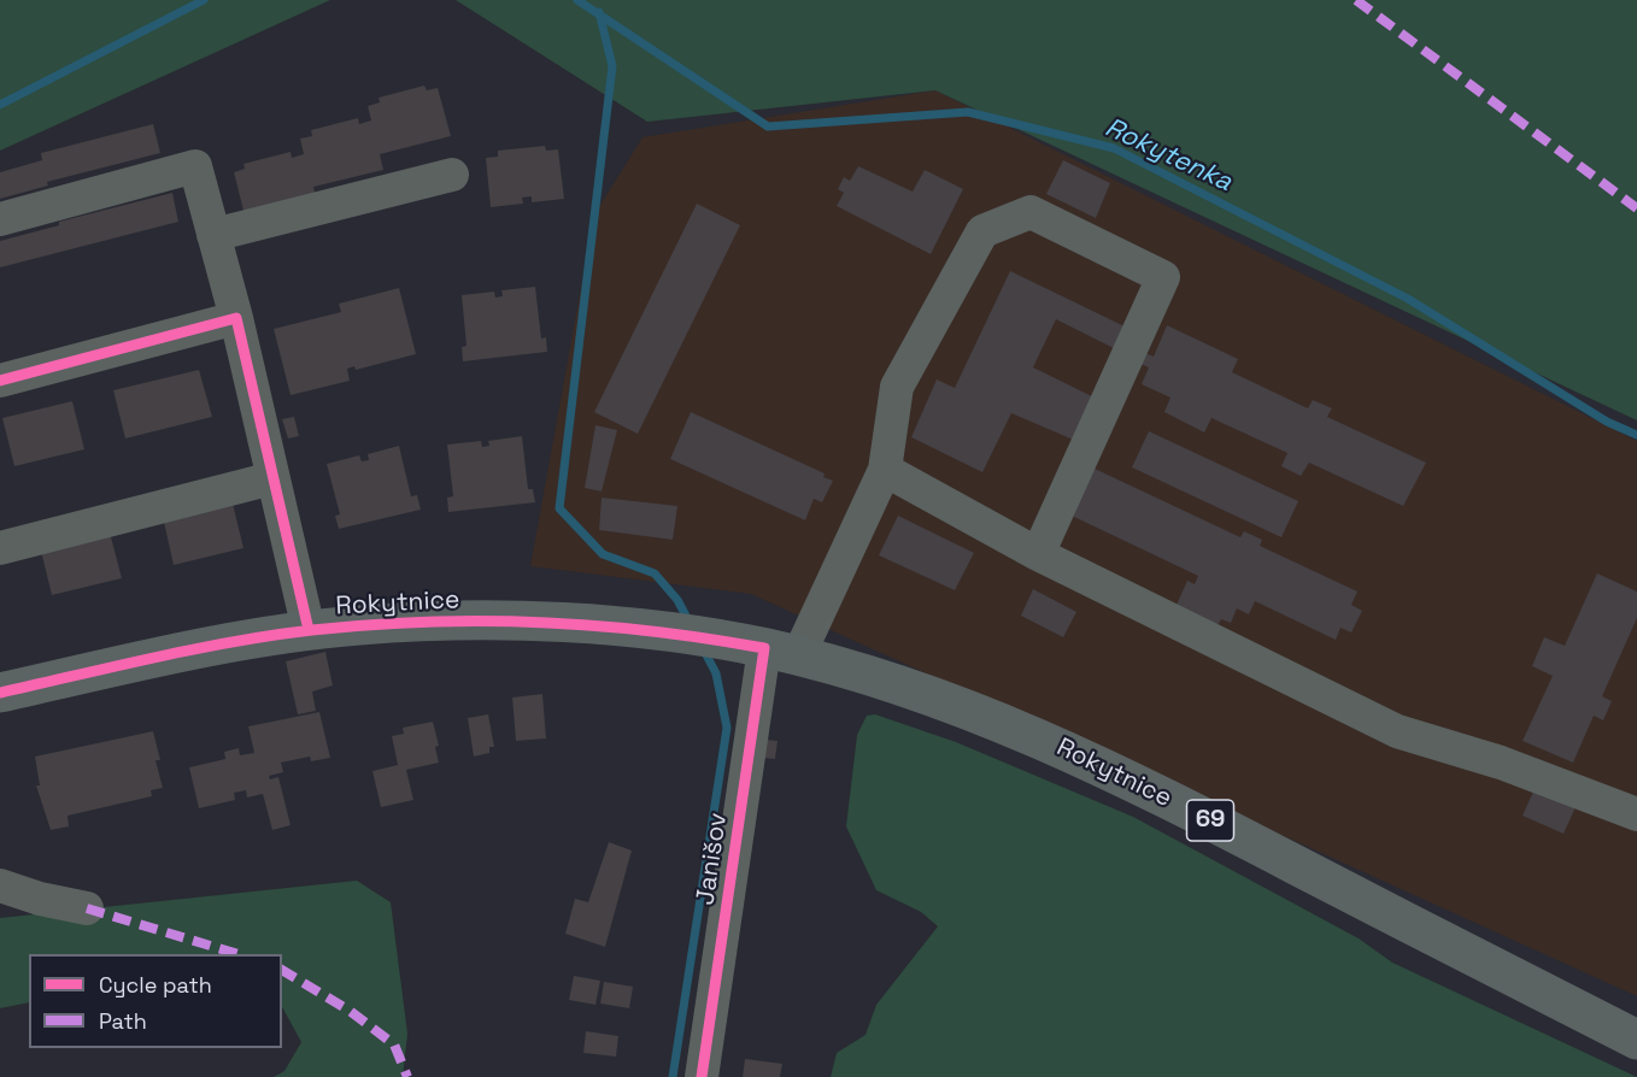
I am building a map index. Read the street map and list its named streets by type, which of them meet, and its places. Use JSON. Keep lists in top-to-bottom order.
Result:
{
  "streets": {
    "main road": ["Rokytnice", "69"],
    "street": ["Janišov"]
  },
  "crossings": [
    ["Rokytnice", "Janišov"]
  ],
  "water": ["Rokytenka"],
  "legend": ["Cycle path", "Path"]
}
